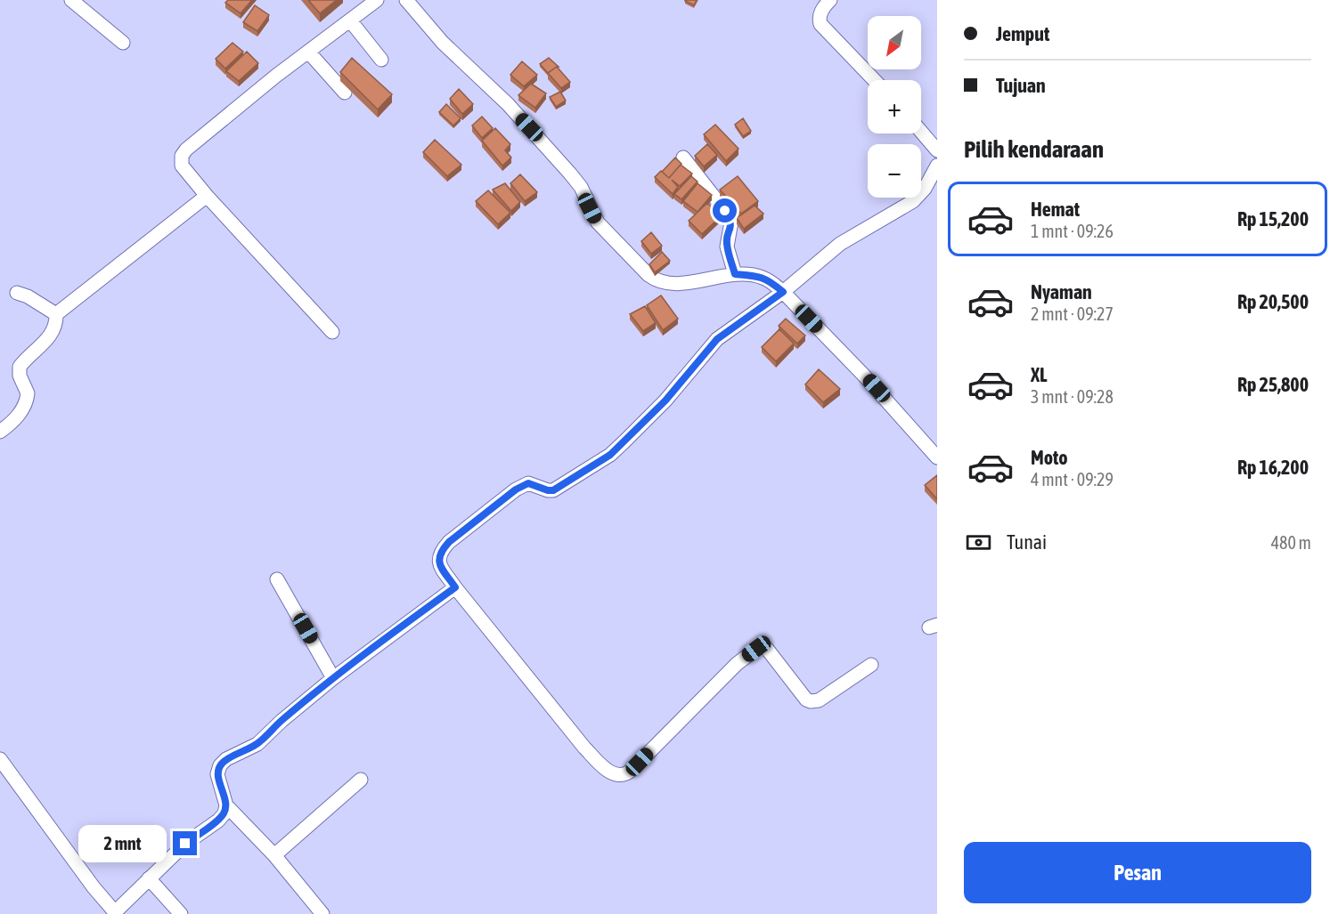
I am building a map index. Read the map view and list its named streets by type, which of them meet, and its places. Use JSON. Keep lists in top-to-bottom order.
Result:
{
  "north": "bottom left",
  "page": {
    "banner": ["Jemput", "Tujuan"],
    "map_buttons": ["+", "−"],
    "heading": "Pilih kendaraan",
    "list": [
      {
        "name": "Hemat",
        "note": "1 mnt · 09:26",
        "value": "Rp 15,200"
      },
      {
        "name": "Nyaman",
        "note": "2 mnt · 09:27",
        "value": "Rp 20,500"
      },
      {
        "name": "XL",
        "note": "3 mnt · 09:28",
        "value": "Rp 25,800"
      },
      {
        "name": "Moto",
        "note": "4 mnt · 09:29",
        "value": "Rp 16,200"
      }
    ],
    "pay": ["Tunai", "480 m"],
    "bubble": "2 mnt",
    "buttons": "Pesan"
  }
}
